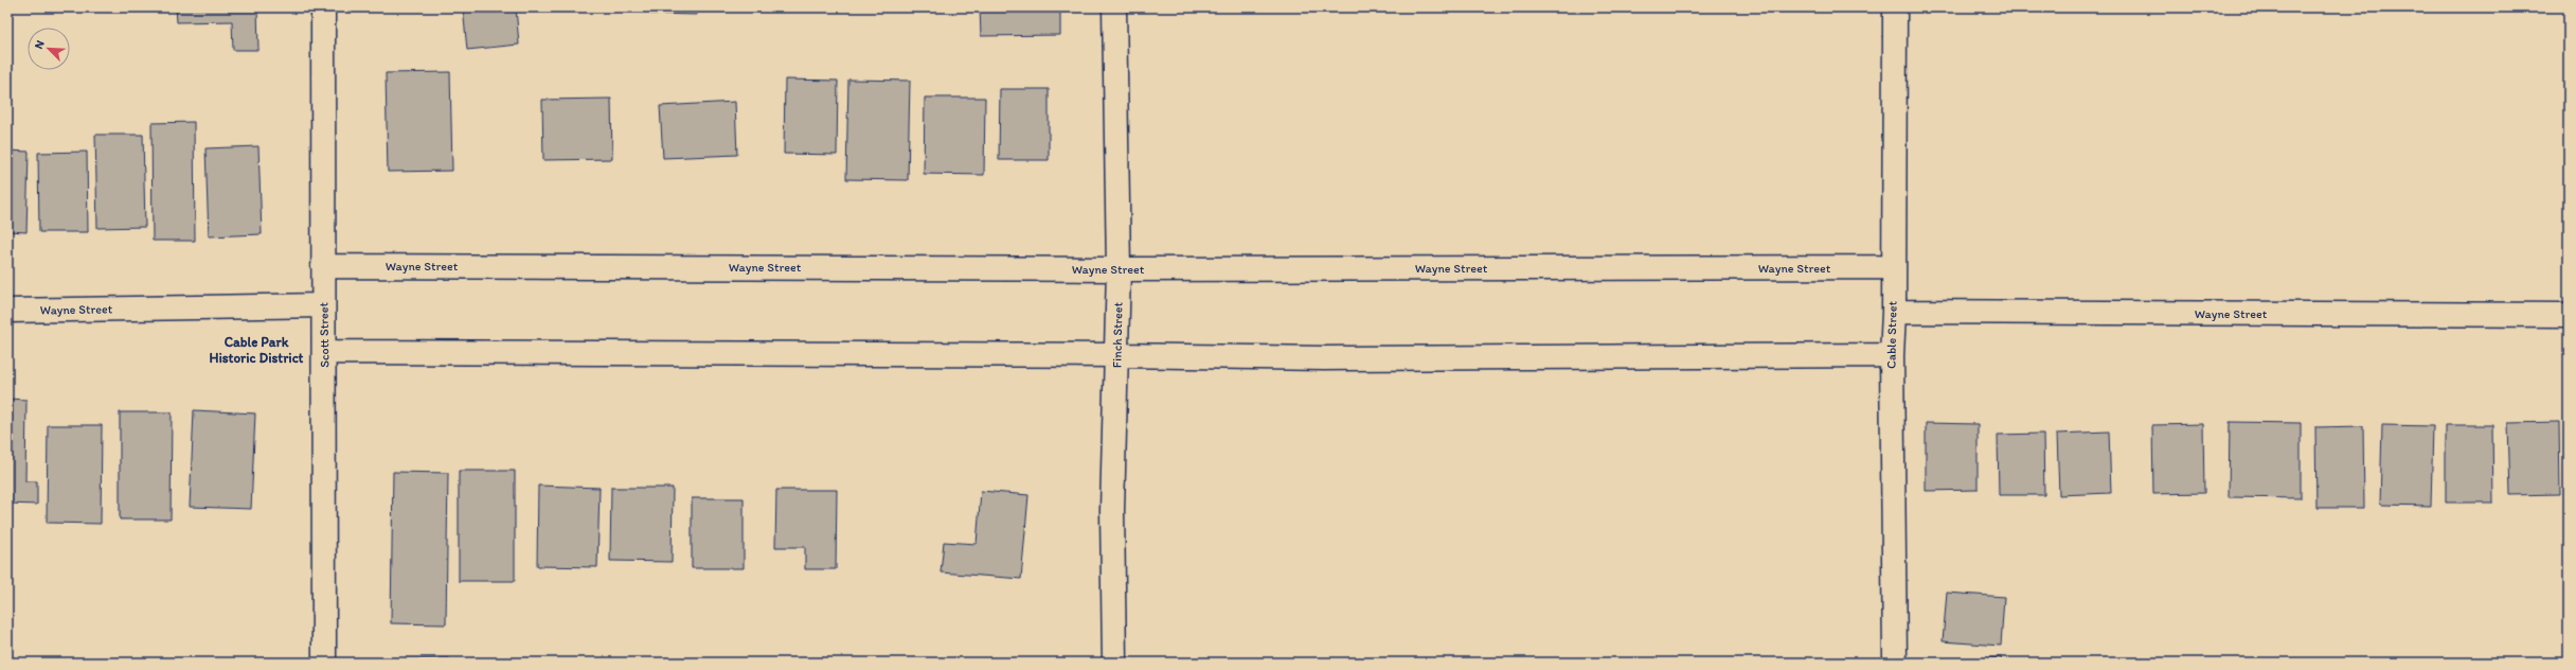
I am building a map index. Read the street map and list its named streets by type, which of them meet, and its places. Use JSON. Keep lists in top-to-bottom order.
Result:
{
  "streets": {
    "street": [
      "Wayne Street",
      "Scott Street",
      "Finch Street",
      "Cable Street"
    ]
  },
  "crossings": [
    ["Wayne Street", "Scott Street"],
    ["Wayne Street", "Finch Street"],
    ["Wayne Street", "Cable Street"]
  ],
  "districts": ["Cable Park Historic District"],
  "north": "top left"
}
